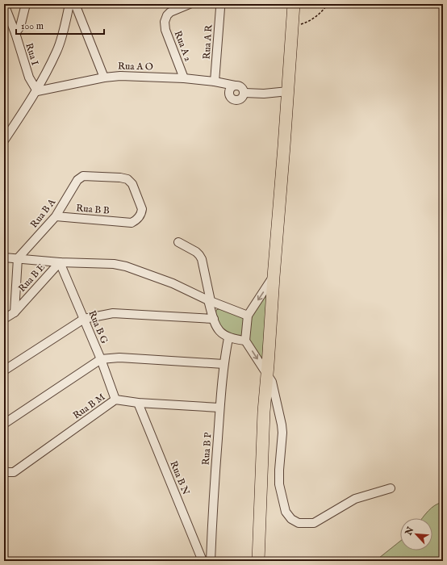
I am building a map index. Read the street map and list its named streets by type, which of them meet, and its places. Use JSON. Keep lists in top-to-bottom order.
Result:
{
  "streets": {
    "street": [
      "Rua A R",
      "Rua A 2",
      "Rua I",
      "Rua A O",
      "Rua B B",
      "Rua B A",
      "Rua B E",
      "Rua B G",
      "Rua B M",
      "Rua B P",
      "Rua B N"
    ]
  },
  "crossings": [
    ["Rua A R", "Rua A O"],
    ["Rua A 2", "Rua A O"],
    ["Rua I", "Rua A O"],
    ["Rua B B", "Rua B A"],
    ["Rua B E", "Rua B G"],
    ["Rua B G", "Rua B M"],
    ["Rua B M", "Rua B P"],
    ["Rua B M", "Rua B N"]
  ],
  "scale_bar": "100 m",
  "north": "top left"
}
